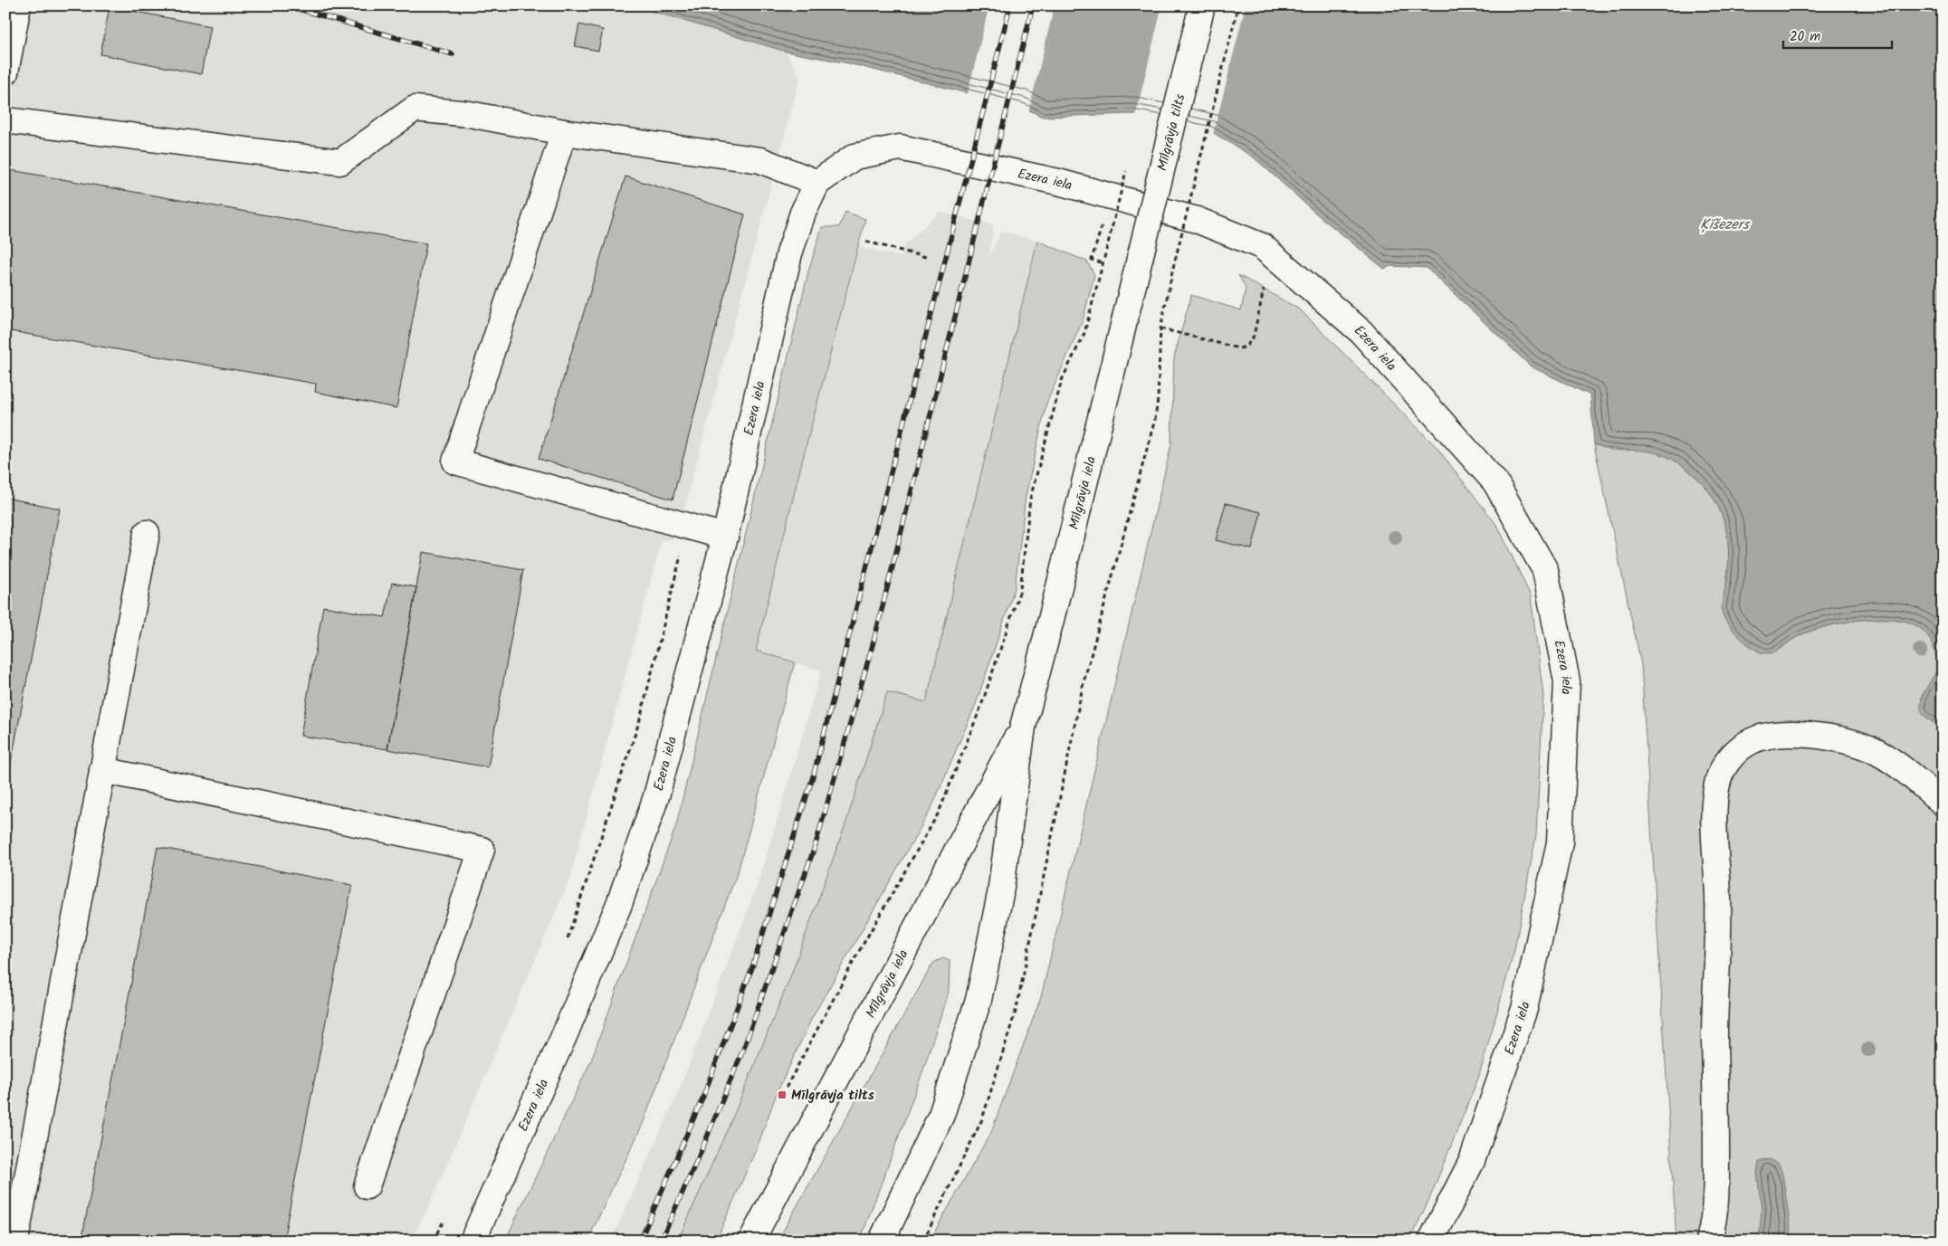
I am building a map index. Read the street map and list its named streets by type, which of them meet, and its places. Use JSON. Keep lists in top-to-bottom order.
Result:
{
  "streets": {
    "street": ["Mīlgrāvja tilts", "Ezera iela", "Mīlgrāvja iela"]
  },
  "crossings": [
    ["Mīlgrāvja tilts", "Mīlgrāvja iela"]
  ],
  "water": ["Ķīšezers"],
  "places": {
    "transit": ["Mīlgrāvja tilts"]
  },
  "scale_bar": "20 m"
}
